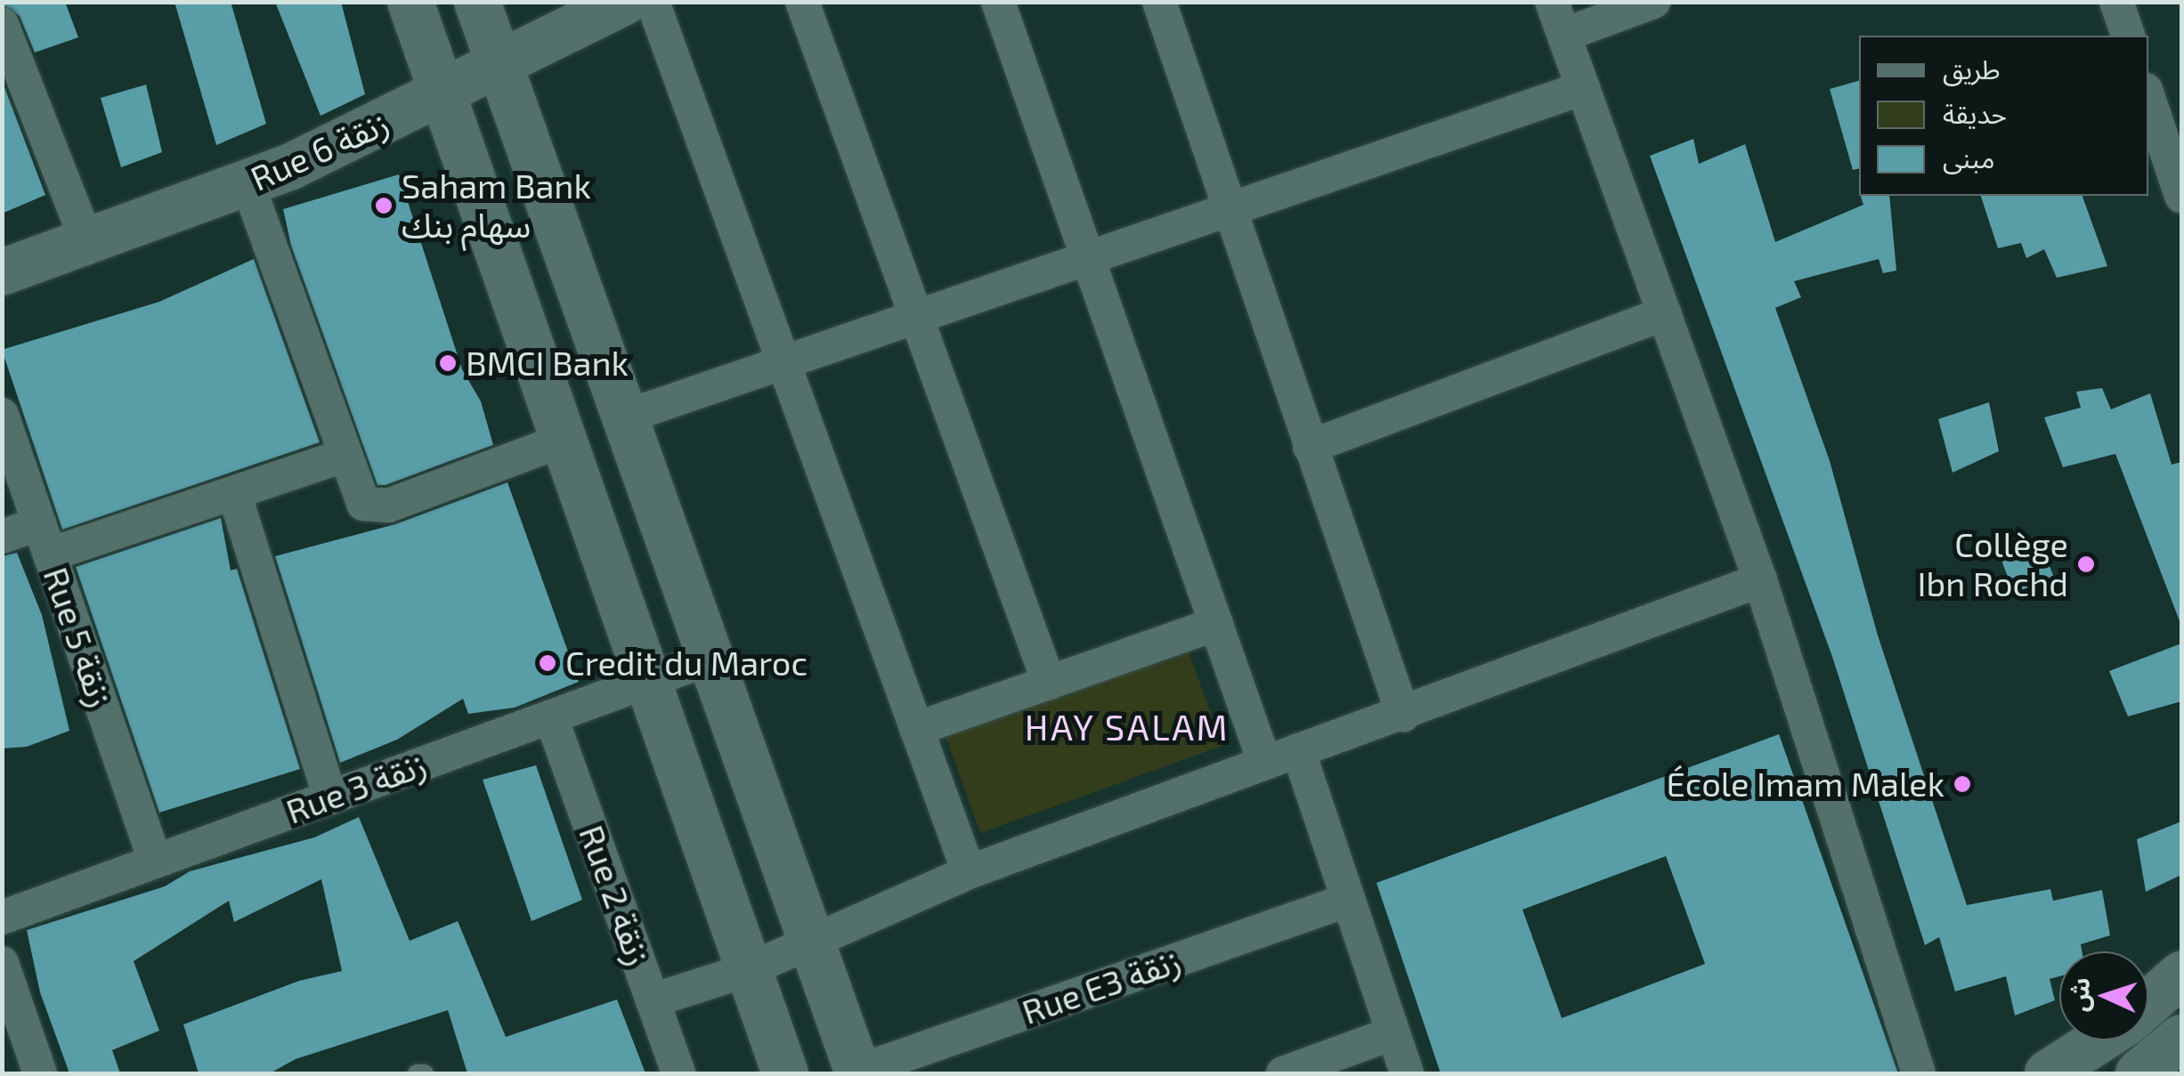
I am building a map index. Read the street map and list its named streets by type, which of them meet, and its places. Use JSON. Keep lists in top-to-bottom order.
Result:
{
  "streets": {
    "main road": ["Rue 6 زنقة"],
    "street": [
      "Rue 5 زنقة",
      "Rue 3 زنقة",
      "Rue 2 زنقة",
      "Rue E3 زنقة"
    ]
  },
  "crossings": [
    ["Rue 5 زنقة", "Rue 3 زنقة"],
    ["Rue 3 زنقة", "Rue 2 زنقة"]
  ],
  "districts": ["HAY SALAM"],
  "places": [
    "Saham Bank سهام بنك",
    "BMCI Bank",
    "Collège Ibn Rochd",
    "Credit du Maroc",
    "École Imam Malek"
  ],
  "legend": ["طريق", "حديقة", "مبنى"],
  "north": "left"
}
